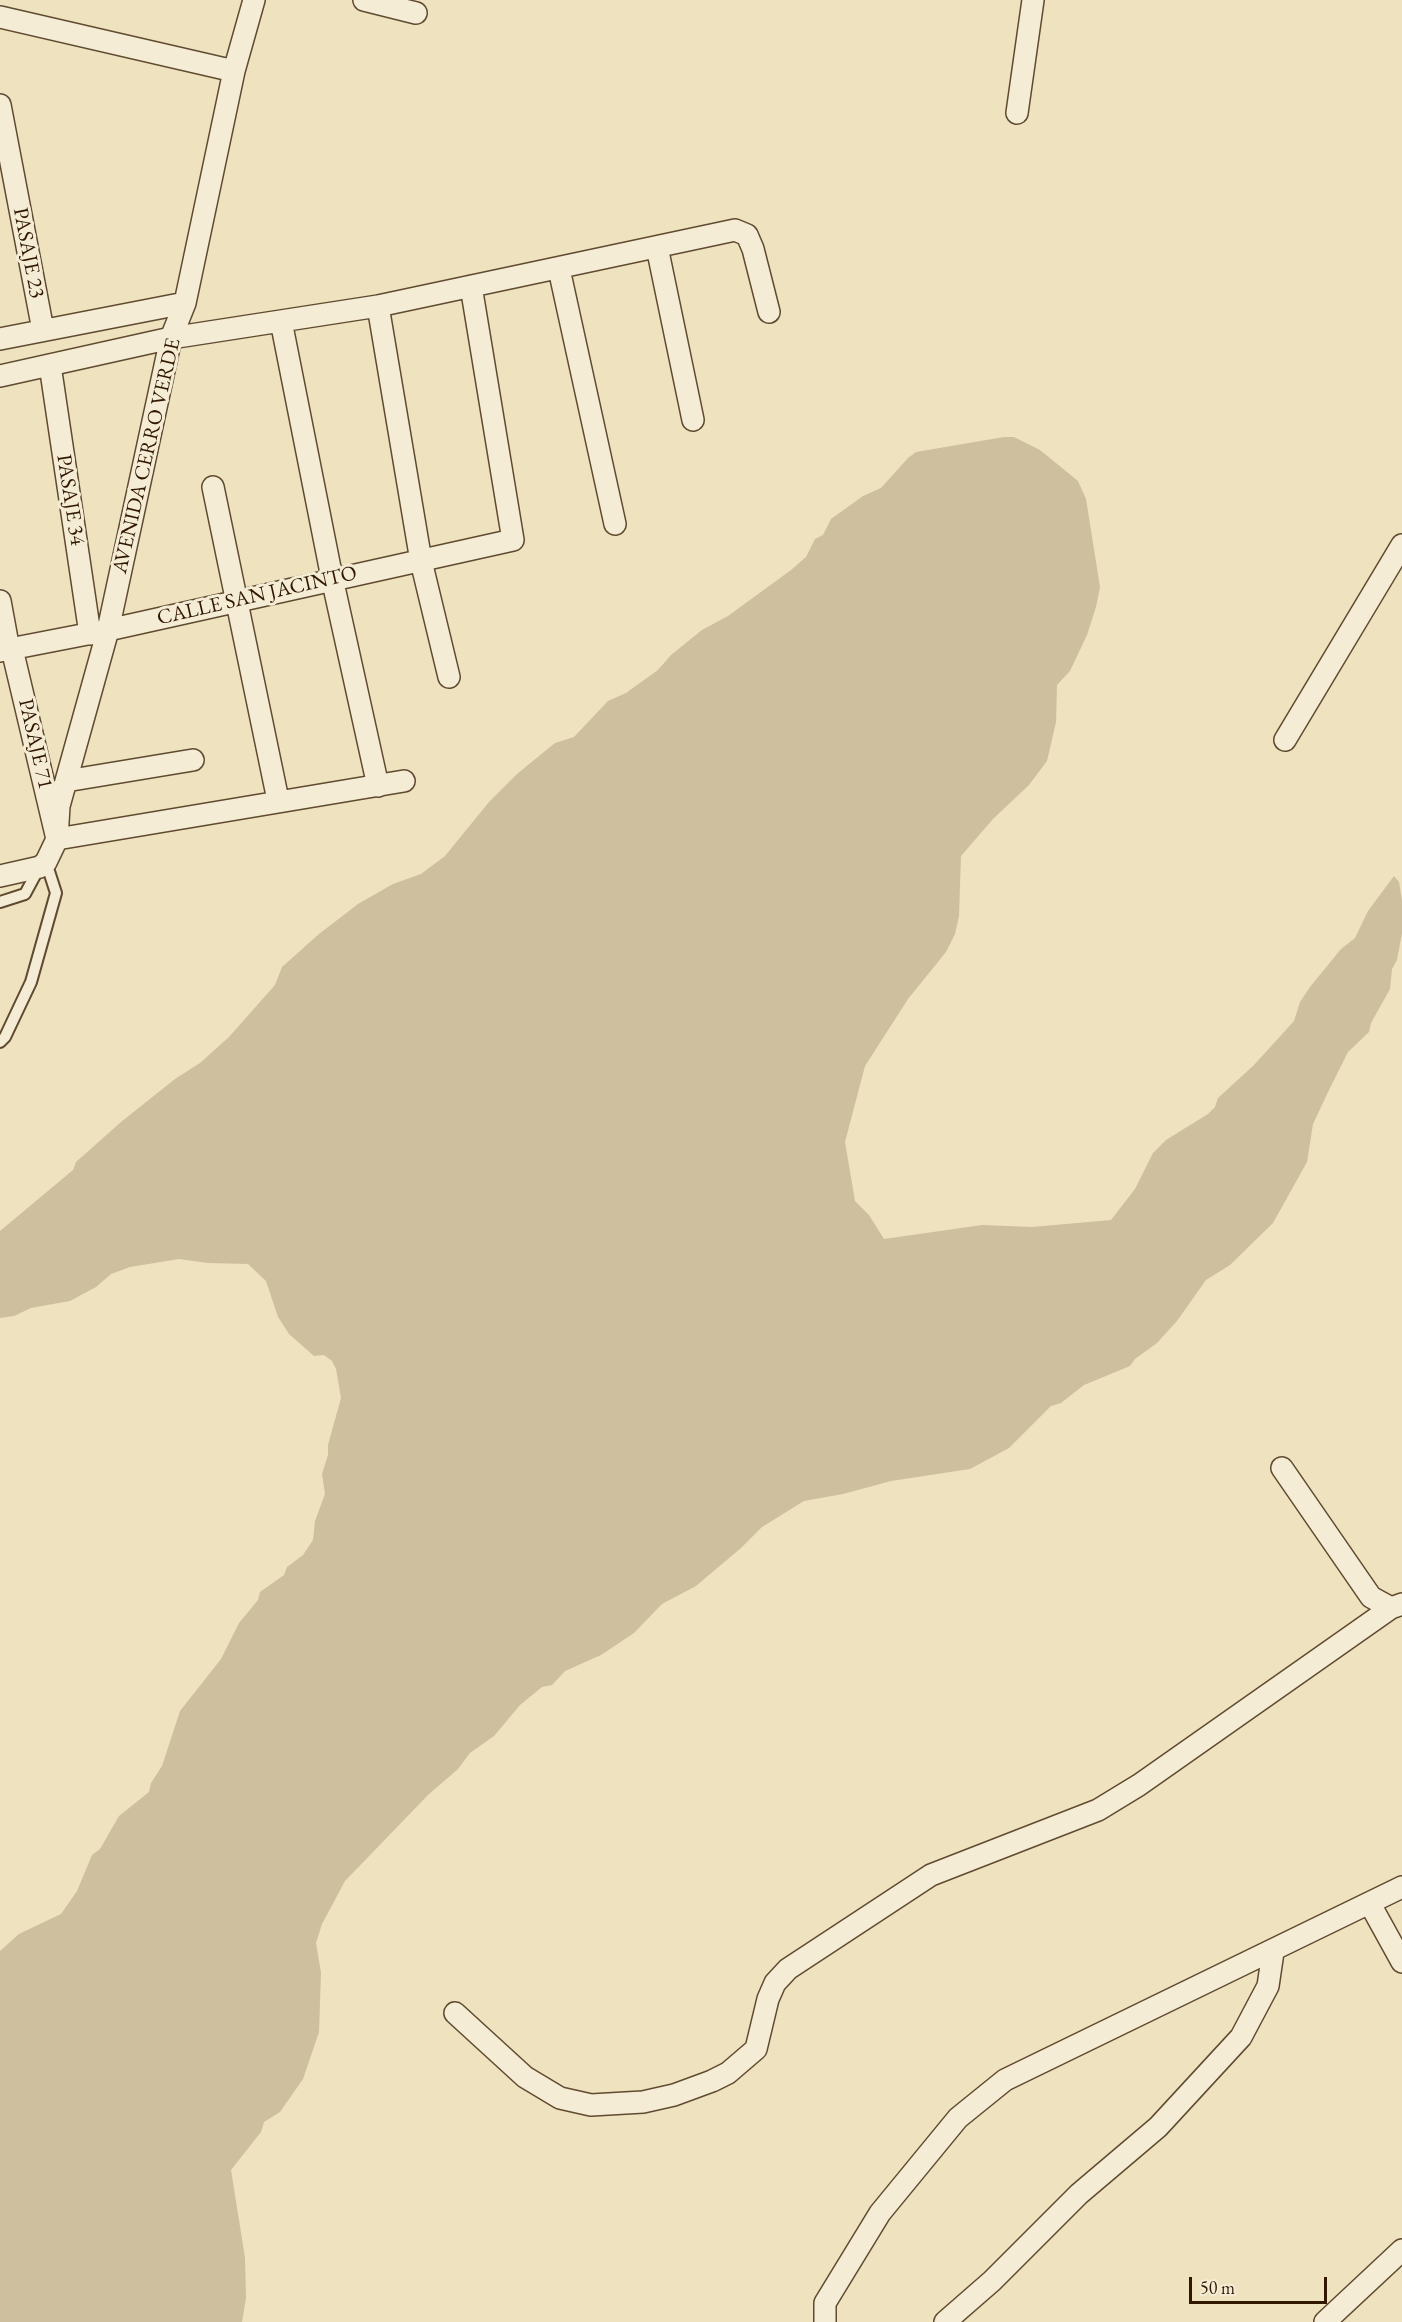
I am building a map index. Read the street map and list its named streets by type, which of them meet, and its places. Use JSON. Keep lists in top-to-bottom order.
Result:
{
  "streets": {
    "street": [
      "PASAJE 23",
      "AVENIDA CERRO VERDE",
      "PASAJE 34",
      "CALLE SAN JACINTO",
      "PASAJE 71"
    ]
  },
  "crossings": [
    ["AVENIDA CERRO VERDE", "PASAJE 34"],
    ["AVENIDA CERRO VERDE", "CALLE SAN JACINTO"],
    ["AVENIDA CERRO VERDE", "PASAJE 71"],
    ["PASAJE 34", "CALLE SAN JACINTO"],
    ["CALLE SAN JACINTO", "PASAJE 71"]
  ],
  "scale_bar": "50 m"
}
